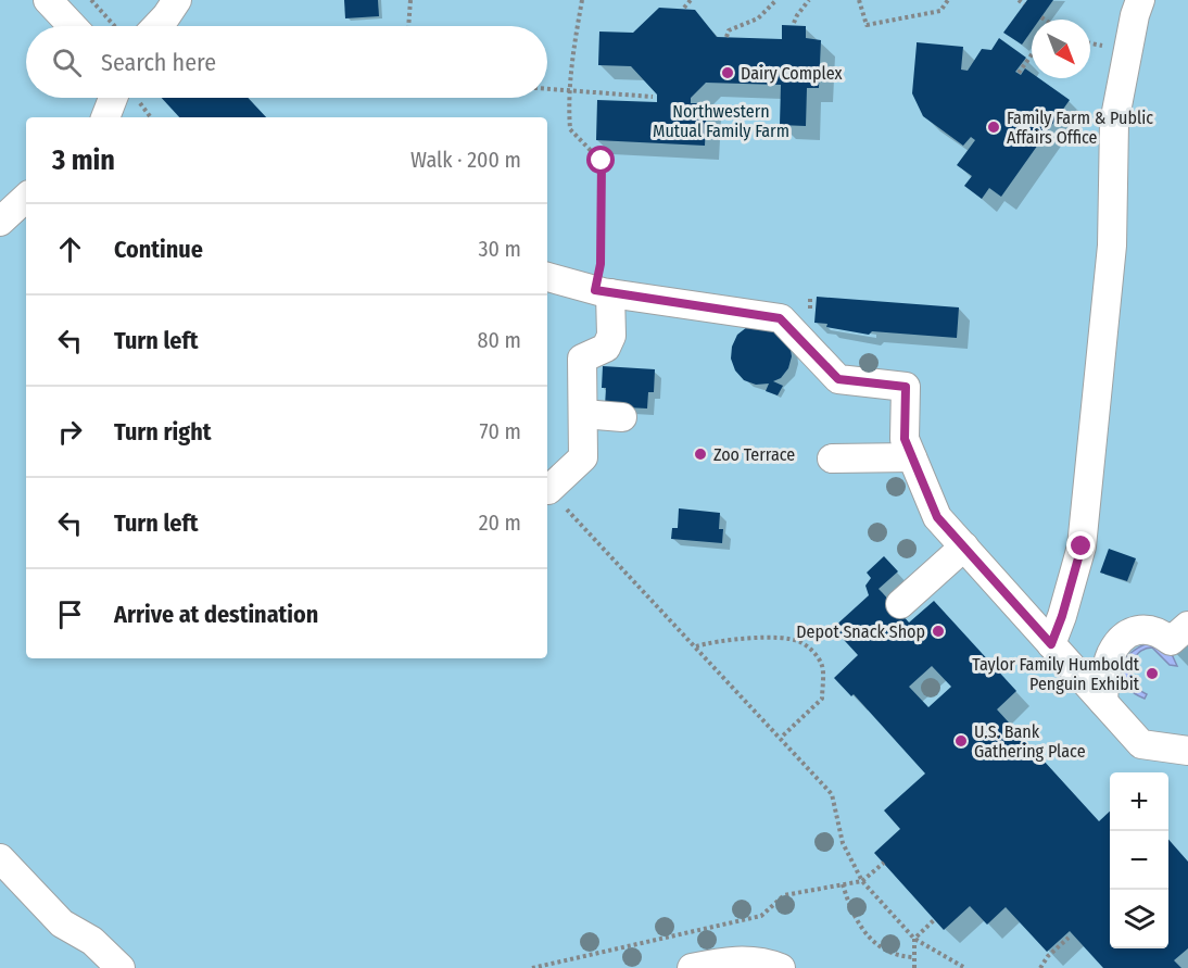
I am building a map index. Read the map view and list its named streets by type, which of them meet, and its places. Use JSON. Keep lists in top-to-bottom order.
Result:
{
  "parks": ["Northwestern Mutual Family Farm"],
  "places": [
    "Dairy Complex",
    "Family Farm & Public Affairs Office",
    "Zoo Terrace",
    "Depot Snack Shop",
    "Taylor Family Humboldt Penguin Exhibit",
    "U.S. Bank Gathering Place"
  ],
  "north": "bottom right",
  "page": {
    "search": "Search here",
    "heading": ["3 min", "Walk · 200 m"],
    "list": [
      ["Continue", "30 m"],
      ["Turn left", "80 m"],
      ["Turn right", "70 m"],
      ["Turn left", "20 m"],
      "Arrive at destination"
    ],
    "map_buttons": ["+", "−"]
  }
}
